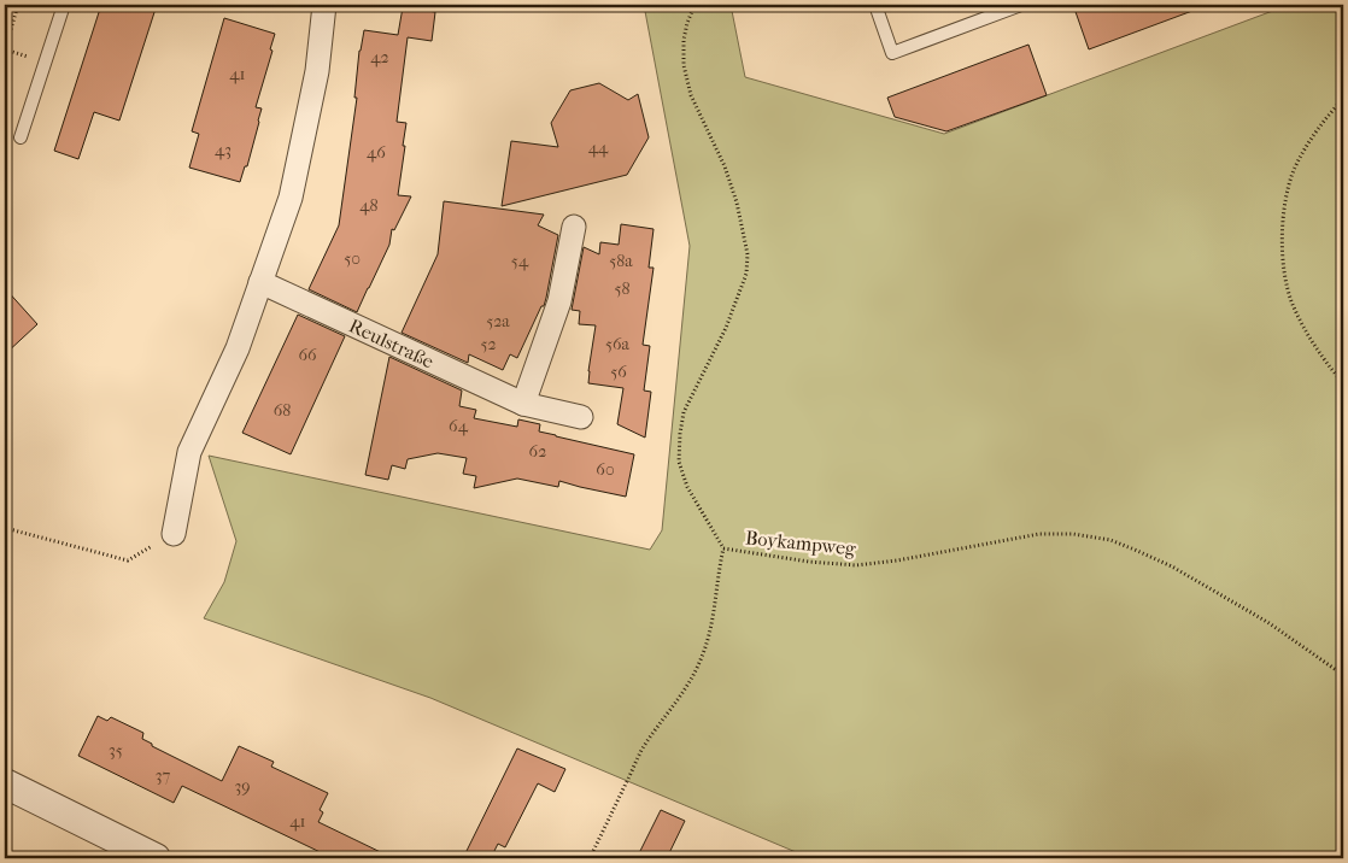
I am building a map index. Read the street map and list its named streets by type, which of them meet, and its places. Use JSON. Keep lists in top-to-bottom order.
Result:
{
  "streets": {
    "street": ["Reulstraße"],
    "path": ["Boykampweg"]
  },
  "house_numbers": [
    "42",
    "41",
    "44",
    "43",
    "46",
    "48",
    "50",
    "54",
    "58a",
    "58",
    "52a",
    "52",
    "56a",
    "66",
    "56",
    "68",
    "64",
    "62",
    "60",
    "35",
    "37",
    "39",
    "41"
  ]
}
